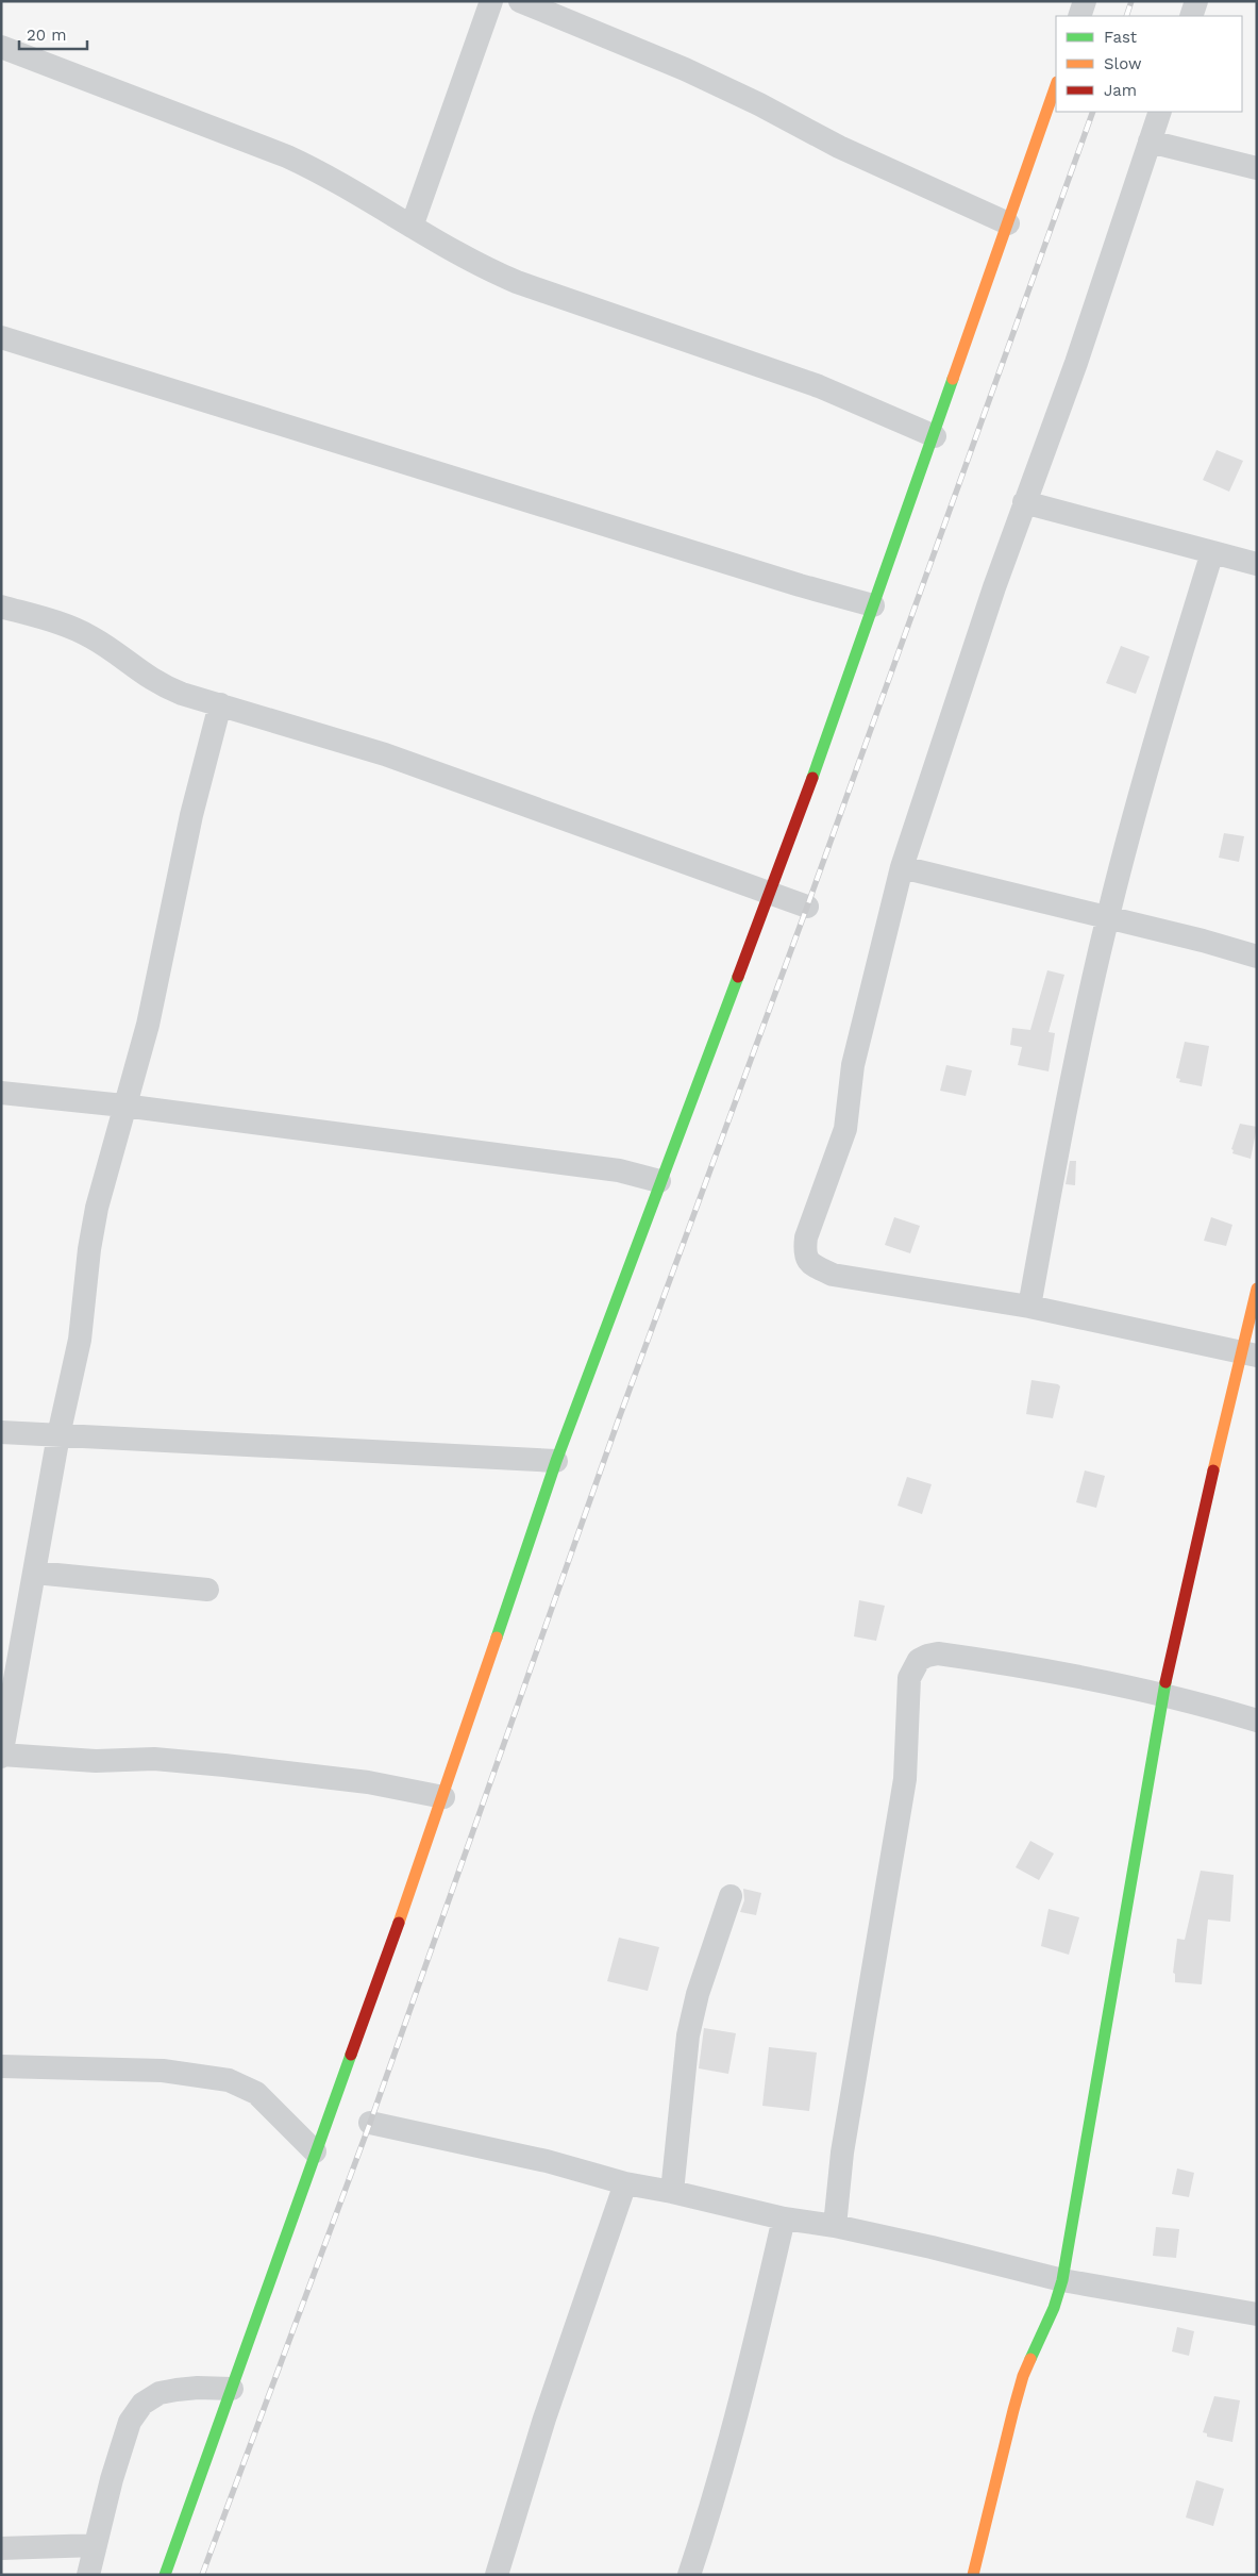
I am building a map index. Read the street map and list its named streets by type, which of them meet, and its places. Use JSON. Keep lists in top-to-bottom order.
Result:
{
  "legend": ["Fast", "Slow", "Jam"],
  "scale_bar": "20 m"
}
